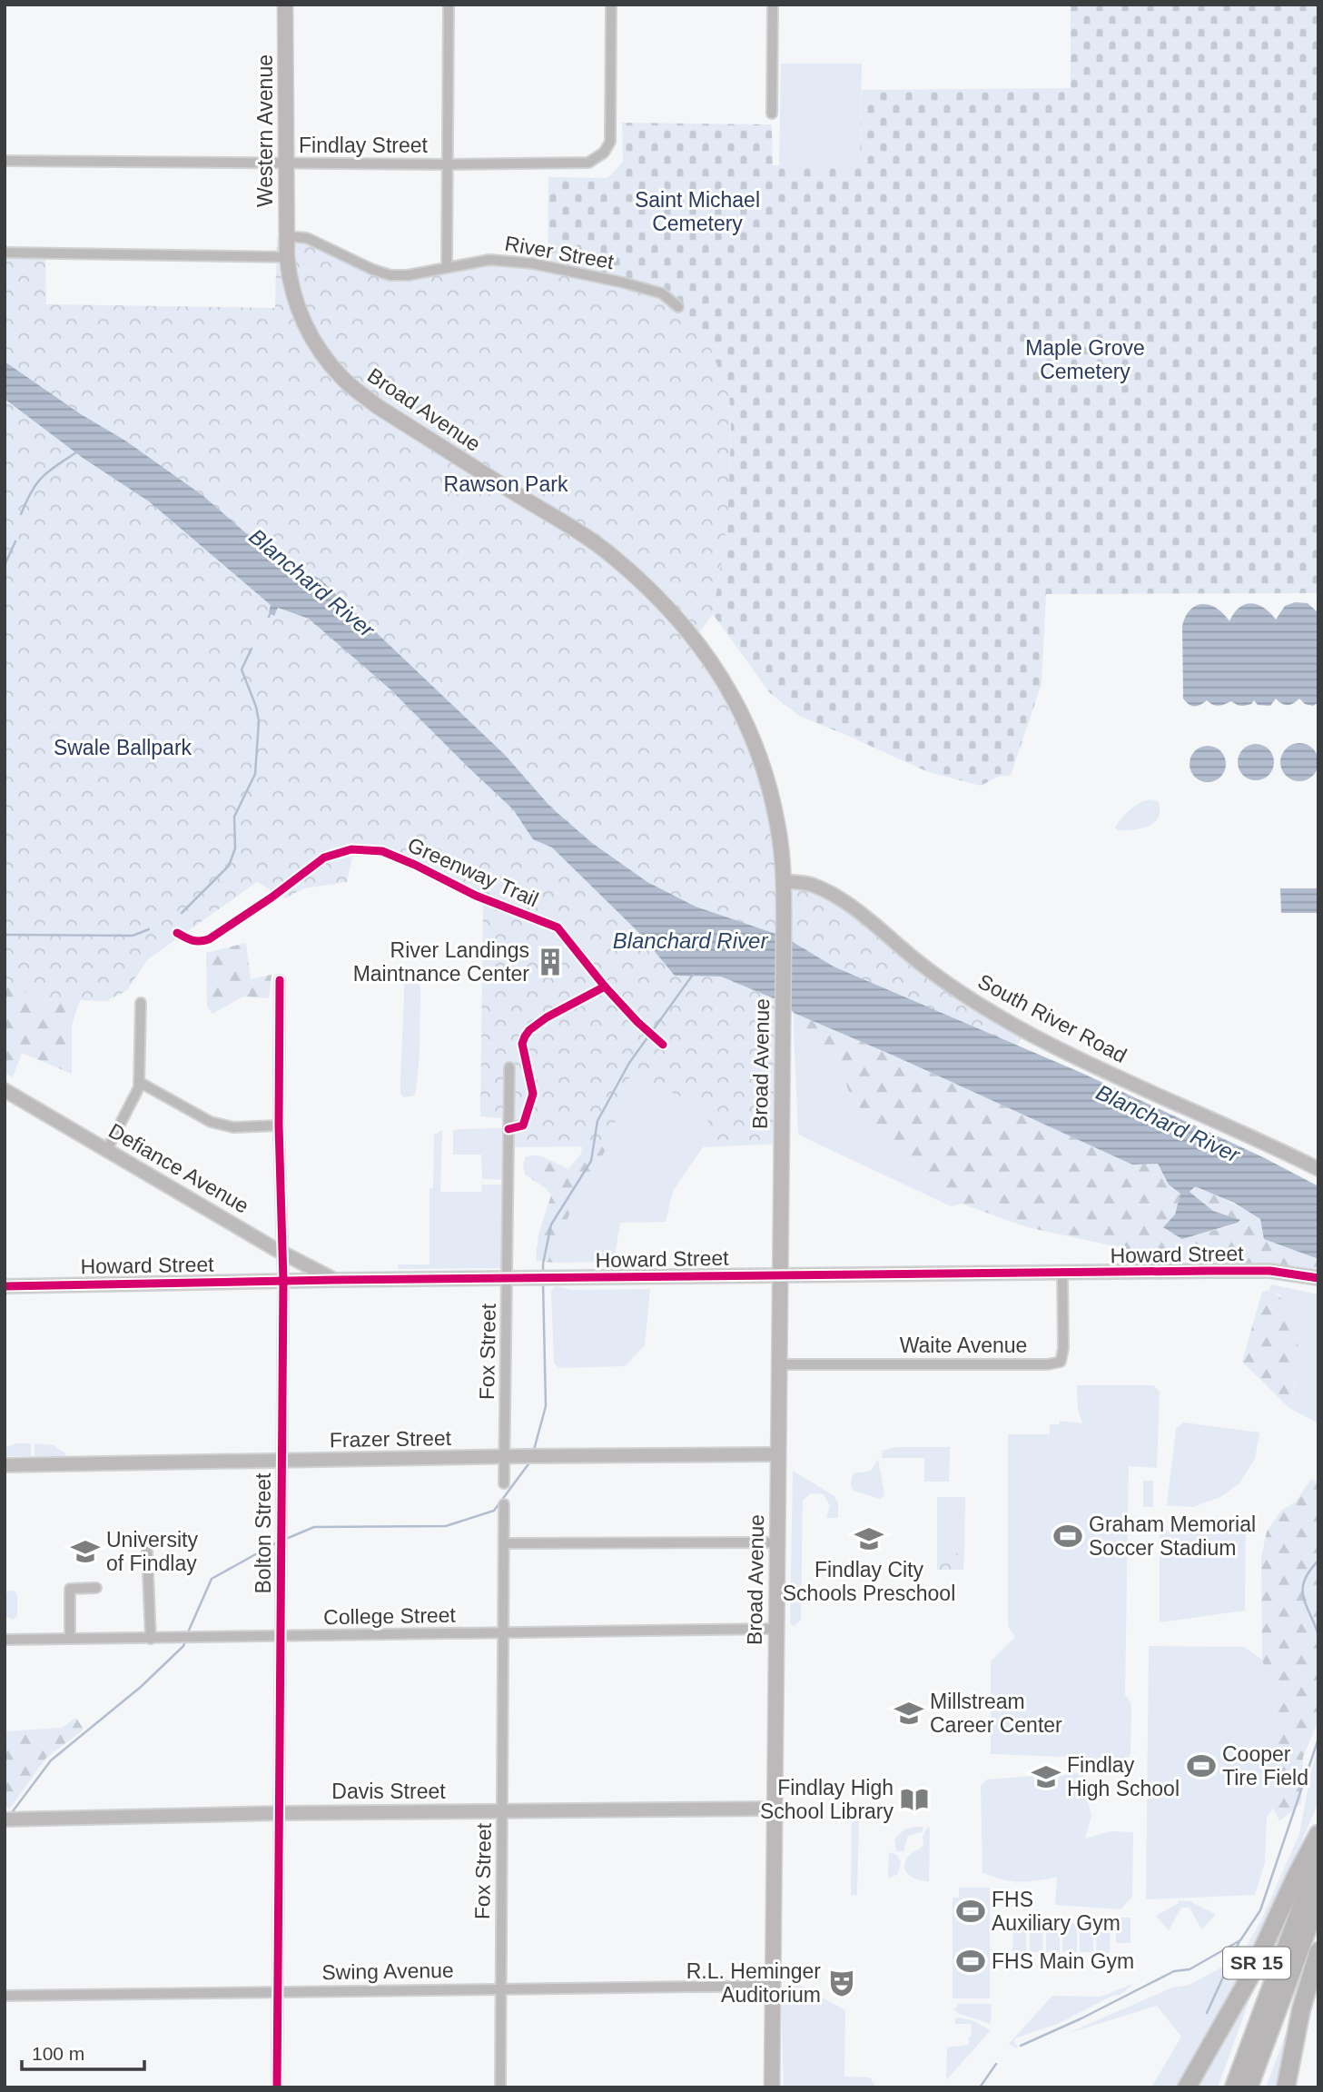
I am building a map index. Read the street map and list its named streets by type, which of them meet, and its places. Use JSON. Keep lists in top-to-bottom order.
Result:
{
  "streets": {
    "highway": ["SR 15"],
    "main road": ["Western Avenue", "Broad Avenue"],
    "street": [
      "Findlay Street",
      "River Street",
      "South River Road",
      "Defiance Avenue",
      "Howard Street",
      "Waite Avenue",
      "Fox Street",
      "Frazer Street",
      "Bolton Street",
      "College Street",
      "Davis Street",
      "Swing Avenue"
    ],
    "cycle path": ["Greenway Trail"]
  },
  "crossings": [
    ["Western Avenue", "Findlay Street"],
    ["Western Avenue", "River Street"],
    ["Western Avenue", "Broad Avenue"],
    ["Broad Avenue", "South River Road"],
    ["Broad Avenue", "Howard Street"],
    ["Broad Avenue", "Waite Avenue"],
    ["Broad Avenue", "Frazer Street"],
    ["Broad Avenue", "College Street"],
    ["Broad Avenue", "Davis Street"],
    ["Broad Avenue", "Swing Avenue"],
    ["Defiance Avenue", "Howard Street"],
    ["Defiance Avenue", "Bolton Street"],
    ["Howard Street", "Waite Avenue"],
    ["Howard Street", "Fox Street"],
    ["Howard Street", "Bolton Street"],
    ["Fox Street", "Frazer Street"],
    ["Fox Street", "College Street"],
    ["Fox Street", "Davis Street"],
    ["Fox Street", "Swing Avenue"],
    ["Frazer Street", "Bolton Street"],
    ["Bolton Street", "College Street"],
    ["Bolton Street", "Davis Street"],
    ["Bolton Street", "Swing Avenue"]
  ],
  "water": ["Blanchard River"],
  "parks": [
    "Saint Michael Cemetery",
    "Maple Grove Cemetery",
    "Rawson Park",
    "Swale Ballpark"
  ],
  "places": {
    "building": ["River Landings Maintnance Center"],
    "sports": [
      "Graham Memorial Soccer Stadium",
      "Cooper Tire Field",
      "FHS Auxiliary Gym",
      "FHS Main Gym"
    ],
    "school or university": [
      "Findlay City Schools Preschool",
      "University of Findlay",
      "Millstream Career Center",
      "Findlay High School"
    ],
    "library": ["Findlay High School Library"],
    "theatre": ["R.L. Heminger Auditorium"]
  },
  "scale_bar": "100 m"
}
